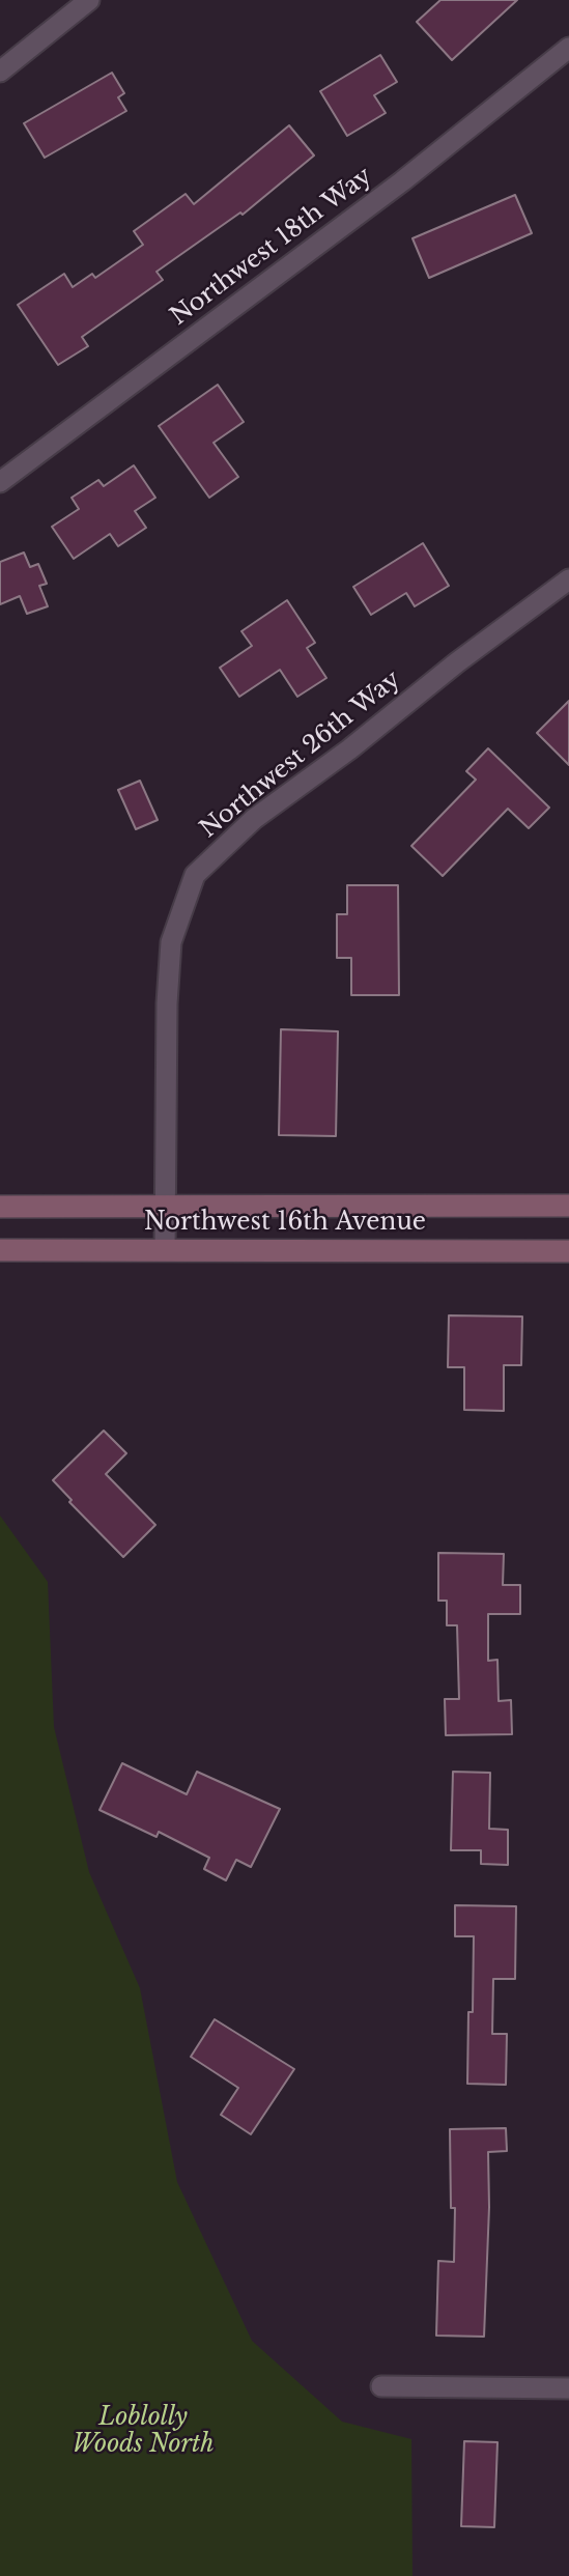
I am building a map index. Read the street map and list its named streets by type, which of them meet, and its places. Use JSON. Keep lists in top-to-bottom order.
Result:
{
  "streets": {
    "main road": ["Northwest 16th Avenue"],
    "street": ["Northwest 18th Way", "Northwest 26th Way"]
  },
  "crossings": [
    ["Northwest 26th Way", "Northwest 16th Avenue"]
  ],
  "parks": ["Loblolly Woods North"]
}
